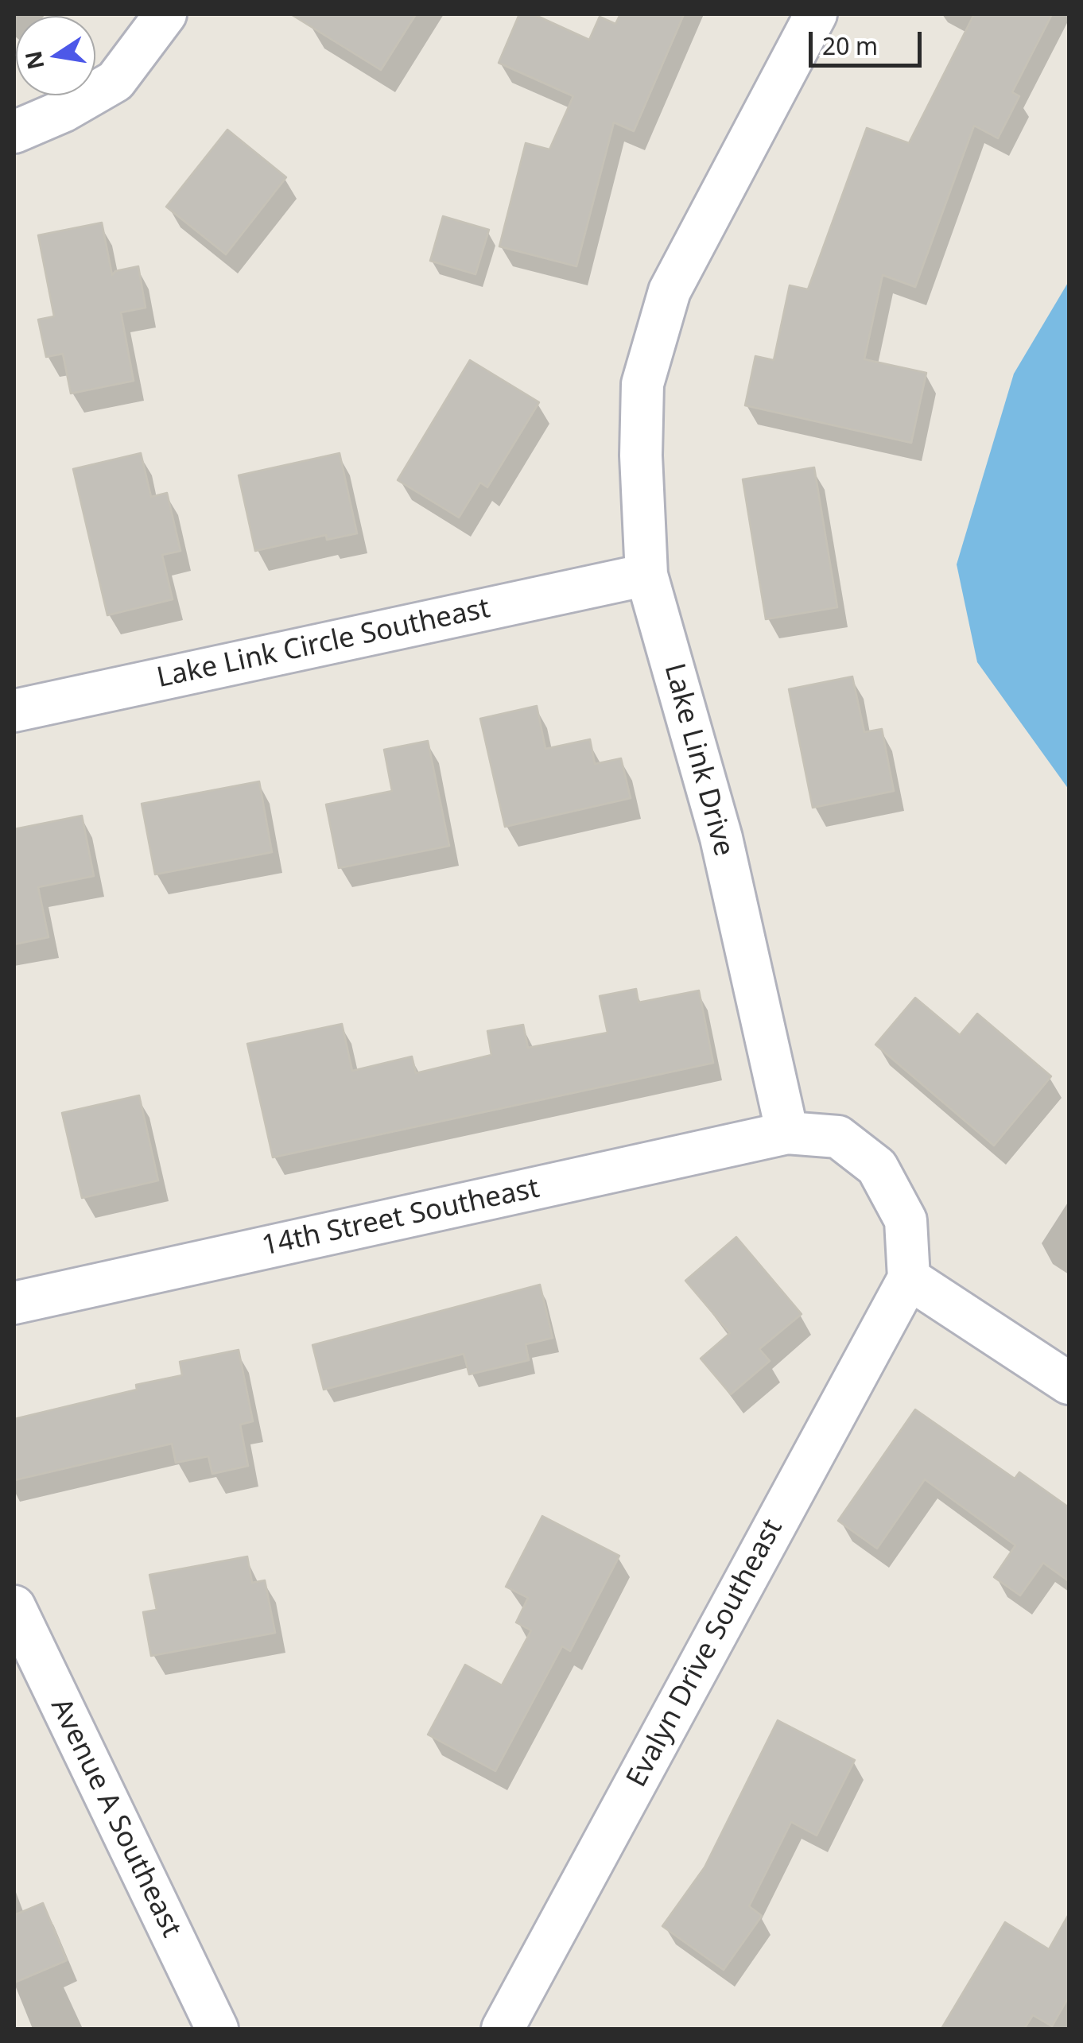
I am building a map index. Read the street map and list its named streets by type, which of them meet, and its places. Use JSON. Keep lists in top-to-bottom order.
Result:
{
  "streets": {
    "street": [
      "Lake Link Circle Southeast",
      "Lake Link Drive",
      "14th Street Southeast",
      "Evalyn Drive Southeast",
      "Avenue A Southeast"
    ]
  },
  "crossings": [
    ["Lake Link Circle Southeast", "Lake Link Drive"],
    ["Lake Link Drive", "14th Street Southeast"]
  ],
  "scale_bar": "20 m",
  "north": "left"
}
